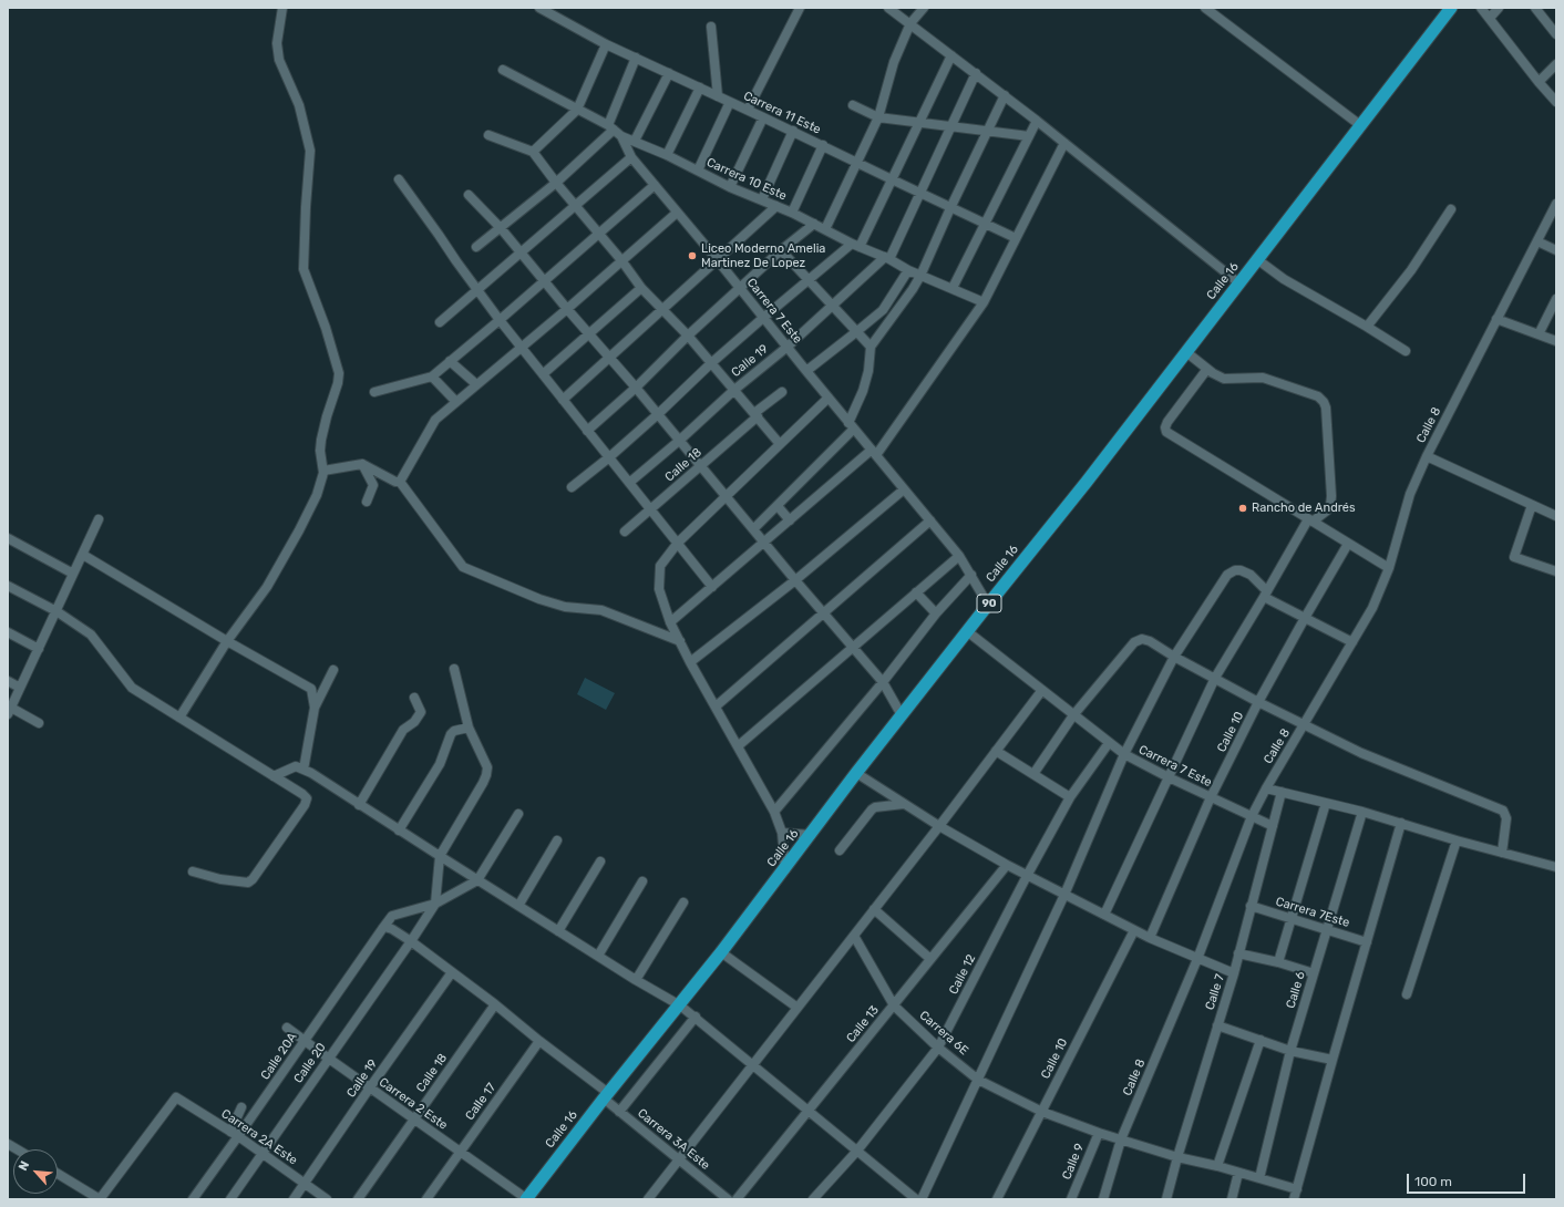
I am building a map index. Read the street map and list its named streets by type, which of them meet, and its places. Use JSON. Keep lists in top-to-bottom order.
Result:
{
  "streets": {
    "highway": ["Calle 16", "90"],
    "street": [
      "Carrera 11 Este",
      "Carrera 10 Este",
      "Carrera 7 Este",
      "Calle 19",
      "Calle 8",
      "Calle 18",
      "Calle 10",
      "Carrera 7Este",
      "Calle 12",
      "Calle 6",
      "Calle 7",
      "Calle 13",
      "Carrera 6E",
      "Calle 20A",
      "Calle 20",
      "Calle 17",
      "Carrera 2 Este",
      "Carrera 2A Este",
      "Carrera 3A Este",
      "Calle 9"
    ]
  },
  "crossings": [
    ["Carrera 11 Este", "Calle 19"],
    ["Carrera 10 Este", "Carrera 7 Este"],
    ["Carrera 10 Este", "Calle 19"],
    ["Calle 16", "Carrera 7 Este"],
    ["Calle 16", "Carrera 2 Este"],
    ["Calle 16", "Carrera 3A Este"],
    ["Carrera 7 Este", "Calle 19"],
    ["Carrera 7 Este", "Calle 8"],
    ["Carrera 7 Este", "Calle 10"],
    ["Carrera 7 Este", "Calle 12"],
    ["Carrera 7 Este", "Calle 7"],
    ["Calle 19", "Carrera 2 Este"],
    ["Calle 19", "Carrera 2A Este"],
    ["Calle 19", "Carrera 3A Este"],
    ["Calle 8", "Carrera 6E"],
    ["Calle 18", "Carrera 2 Este"],
    ["Calle 18", "Carrera 3A Este"],
    ["Calle 10", "Carrera 6E"],
    ["Carrera 7Este", "Calle 6"],
    ["Carrera 7Este", "Calle 7"],
    ["Calle 12", "Carrera 6E"],
    ["Calle 6", "Carrera 6E"],
    ["Calle 7", "Carrera 6E"],
    ["Calle 13", "Carrera 6E"],
    ["Carrera 6E", "Calle 9"],
    ["Calle 20A", "Calle 20"],
    ["Calle 20A", "Carrera 2 Este"],
    ["Calle 20A", "Carrera 2A Este"],
    ["Calle 20A", "Carrera 3A Este"],
    ["Calle 20", "Carrera 2 Este"],
    ["Calle 20", "Carrera 2A Este"],
    ["Calle 20", "Carrera 3A Este"],
    ["Calle 17", "Carrera 2 Este"],
    ["Calle 17", "Carrera 3A Este"]
  ],
  "places": ["Liceo Moderno Amelia Martinez De Lopez", "Rancho de Andrés"],
  "scale_bar": "100 m",
  "north": "top left"
}
